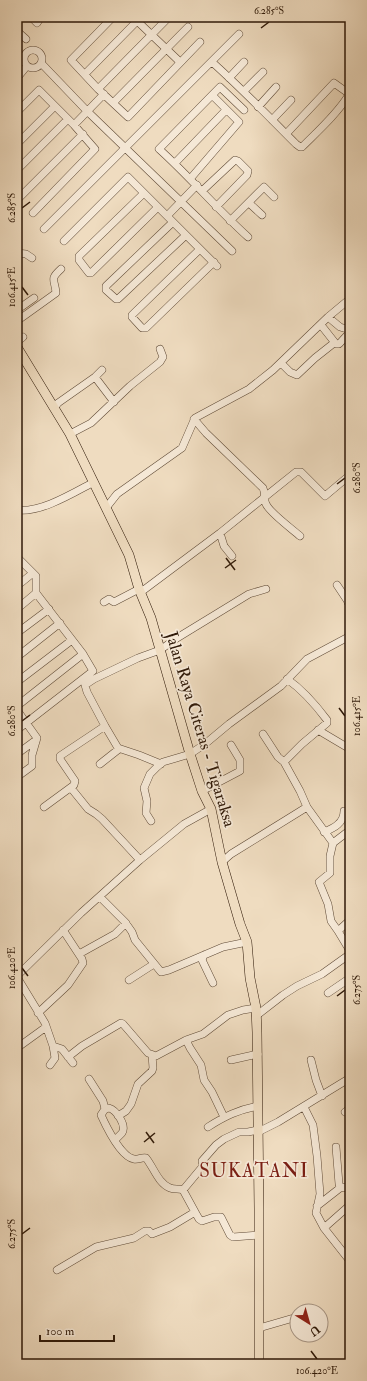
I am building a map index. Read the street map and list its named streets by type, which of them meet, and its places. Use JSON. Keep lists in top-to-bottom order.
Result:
{
  "streets": {
    "main road": ["Jalan Raya Citeras - Tigaraksa"]
  },
  "districts": ["SUKATANI"],
  "scale_bar": "100 m",
  "north": "bottom right",
  "coordinates": [
    "6.285°S",
    "106.415°E",
    "6.280°S",
    "106.420°E",
    "6.275°S"
  ]
}
